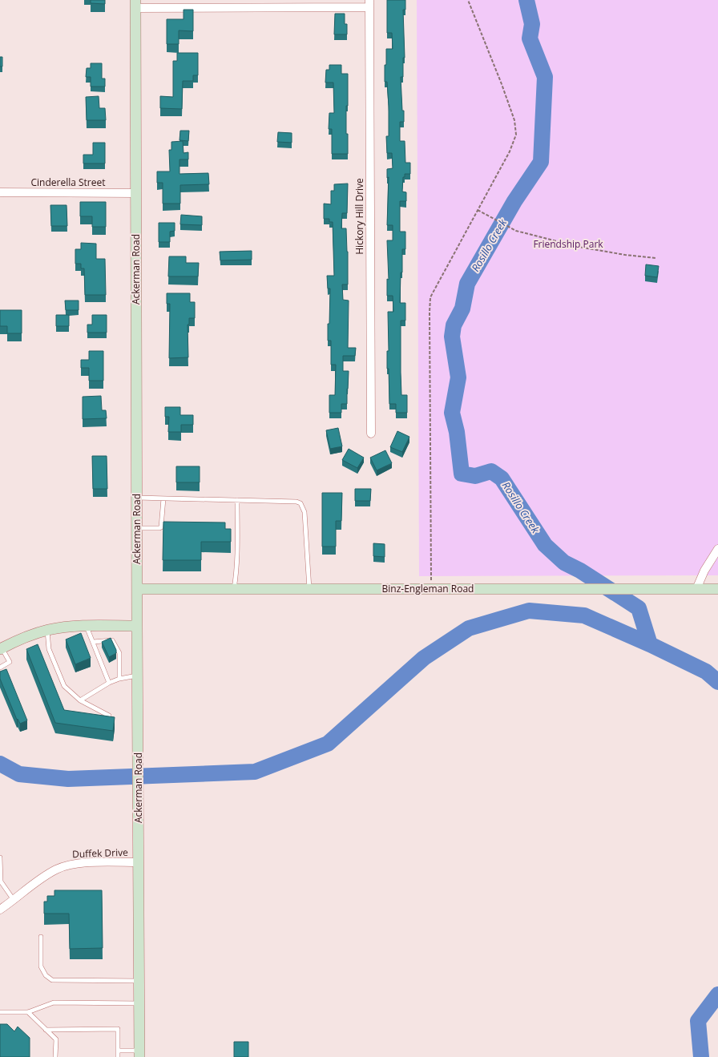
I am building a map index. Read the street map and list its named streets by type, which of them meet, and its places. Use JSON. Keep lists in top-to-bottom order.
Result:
{
  "streets": {
    "street": [
      "Cinderella Street",
      "Hickory Hill Drive",
      "Ackerman Road",
      "Binz-Engleman Road",
      "Duffek Drive"
    ]
  },
  "crossings": [
    ["Cinderella Street", "Ackerman Road"],
    ["Ackerman Road", "Binz-Engleman Road"],
    ["Ackerman Road", "Duffek Drive"]
  ],
  "water": ["Rosillo Creek"],
  "parks": ["Friendship Park"]
}
